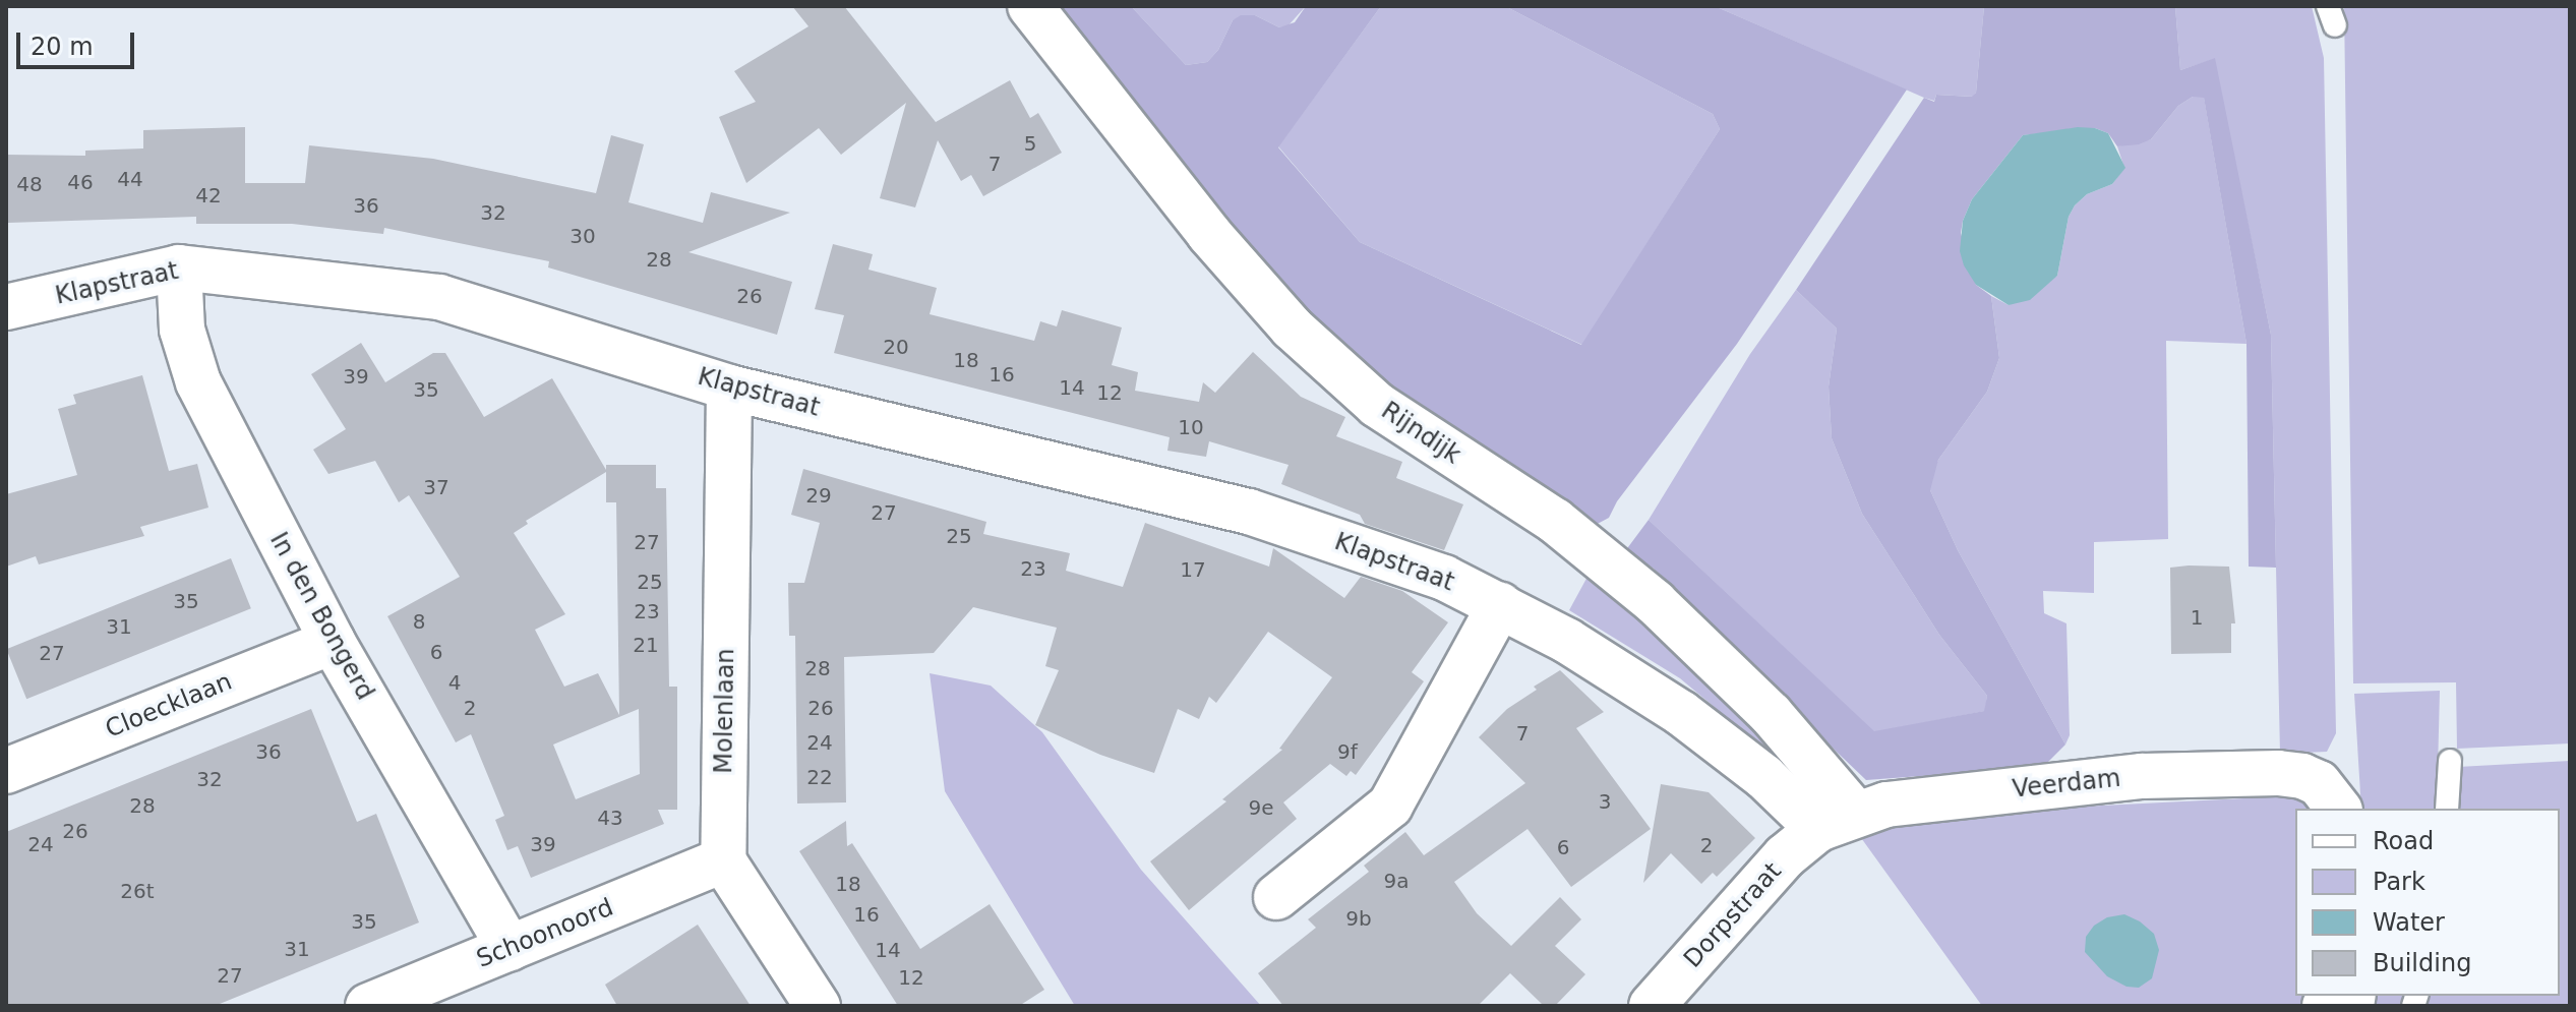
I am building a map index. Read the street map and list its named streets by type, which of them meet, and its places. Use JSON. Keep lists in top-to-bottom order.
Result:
{
  "streets": {
    "street": [
      "Klapstraat",
      "Rijndijk",
      "In den Bongerd",
      "Cloecklaan",
      "Molenlaan",
      "Veerdam",
      "Dorpstraat",
      "Schoonoord"
    ]
  },
  "crossings": [
    ["Klapstraat", "Rijndijk"],
    ["Klapstraat", "In den Bongerd"],
    ["Klapstraat", "Molenlaan"],
    ["Klapstraat", "Veerdam"],
    ["Klapstraat", "Dorpstraat"],
    ["Rijndijk", "Veerdam"],
    ["Rijndijk", "Dorpstraat"],
    ["In den Bongerd", "Cloecklaan"],
    ["In den Bongerd", "Schoonoord"],
    ["Molenlaan", "Schoonoord"],
    ["Veerdam", "Dorpstraat"]
  ],
  "house_numbers": [
    "5",
    "7",
    "44",
    "46",
    "48",
    "42",
    "36",
    "32",
    "30",
    "28",
    "26",
    "20",
    "18",
    "16",
    "39",
    "14",
    "35",
    "12",
    "10",
    "37",
    "29",
    "27",
    "25",
    "27",
    "23",
    "17",
    "25",
    "35",
    "23",
    "1",
    "8",
    "31",
    "21",
    "6",
    "27",
    "28",
    "4",
    "2",
    "26",
    "7",
    "24",
    "36",
    "9f",
    "22",
    "32",
    "3",
    "28",
    "9e",
    "43",
    "26",
    "24",
    "39",
    "2",
    "6",
    "9a",
    "18",
    "26t",
    "16",
    "9b",
    "35",
    "31",
    "14",
    "27",
    "12"
  ],
  "legend": [
    "Road",
    "Park",
    "Water",
    "Building"
  ],
  "scale_bar": "20 m"
}
